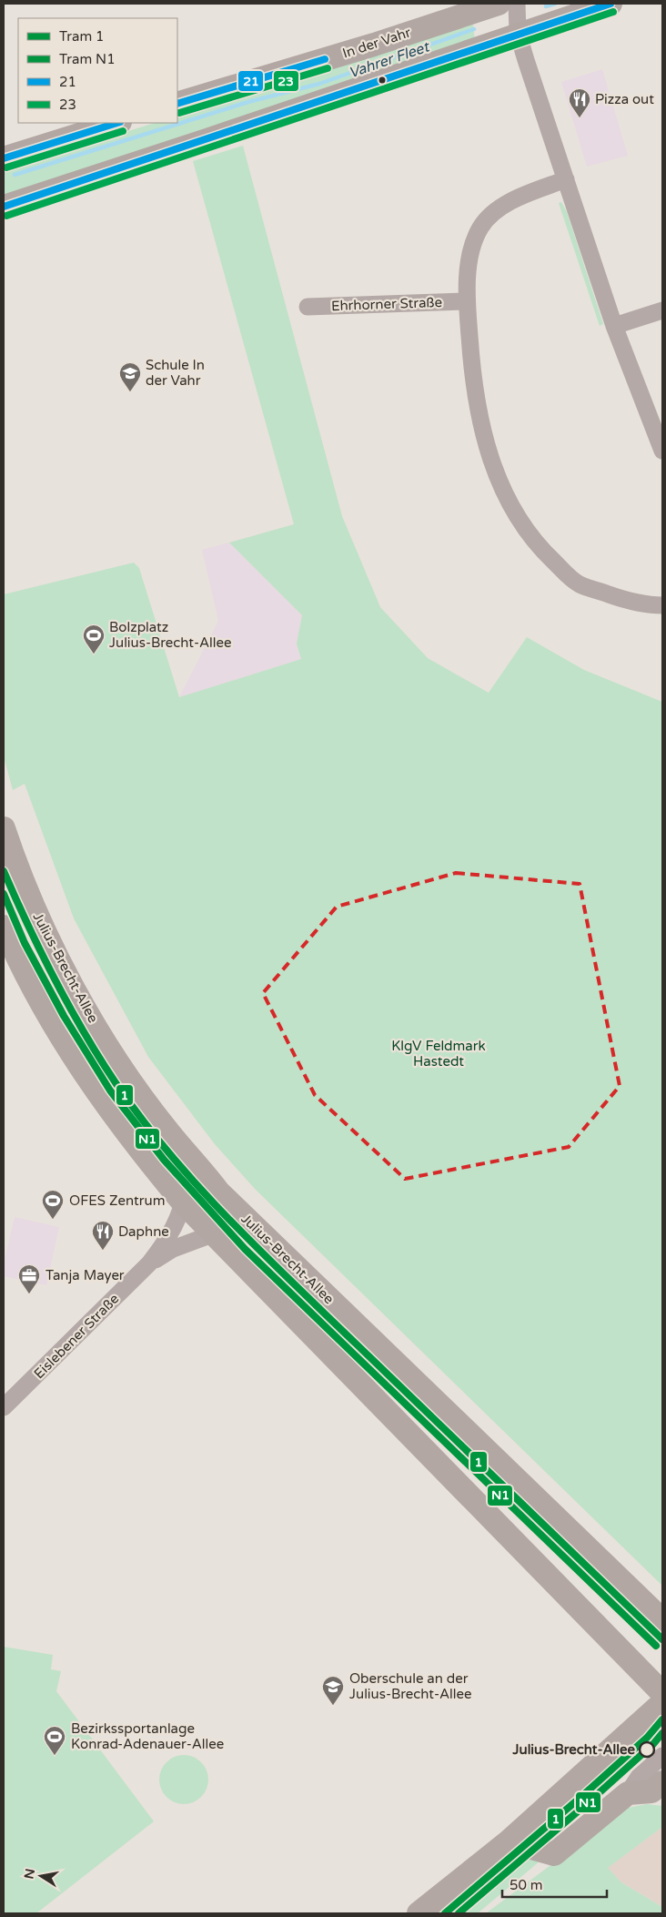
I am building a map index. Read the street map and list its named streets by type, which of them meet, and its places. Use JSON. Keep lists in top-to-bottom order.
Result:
{
  "streets": {
    "main road": ["In der Vahr", "Julius-Brecht-Allee"],
    "street": ["Ehrhorner Straße", "Eislebener Straße"]
  },
  "water": ["Vahrer Fleet"],
  "parks": ["KlgV Feldmark Hastedt"],
  "places": {
    "restaurant": ["Pizza out", "Daphne"],
    "school or university": ["Schule In der Vahr", "Oberschule an der Julius-Brecht-Allee"],
    "sports": ["Bolzplatz Julius-Brecht-Allee", "OFES Zentrum", "Bezirkssportanlage Konrad-Adenauer-Allee"],
    "office": ["Tanja Mayer"],
    "other": ["Julius-Brecht-Allee"]
  },
  "lines": [
    "transit line 21",
    "transit line 23",
    "tram line 1",
    "tram line N1"
  ],
  "legend": [
    "Tram 1",
    "Tram N1",
    "21",
    "23"
  ],
  "scale_bar": "50 m",
  "north": "left"
}
